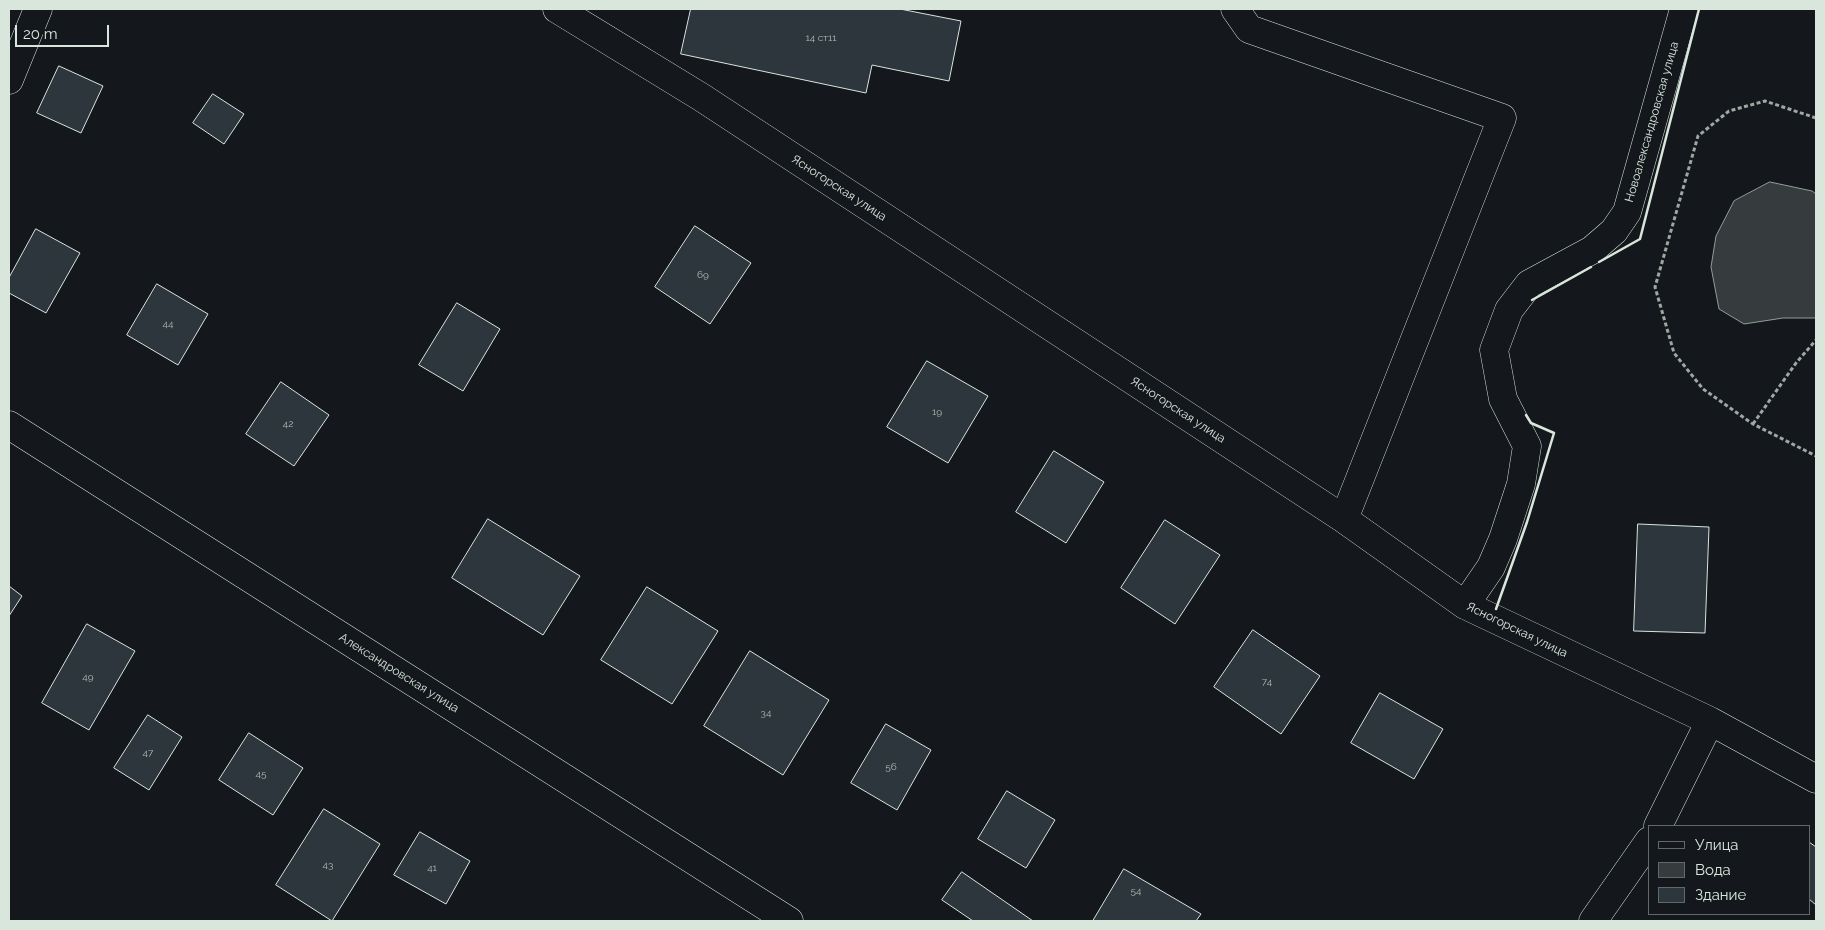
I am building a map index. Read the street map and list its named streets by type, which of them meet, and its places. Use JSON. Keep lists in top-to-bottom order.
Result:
{
  "streets": {
    "street": ["Новоалександровская улица", "Ясногорская улица", "Александровская улица"]
  },
  "crossings": [
    ["Новоалександровская улица", "Ясногорская улица"]
  ],
  "house_numbers": [
    "14 ст11",
    "69",
    "44",
    "19",
    "42",
    "49",
    "74",
    "34",
    "47",
    "56",
    "45",
    "43",
    "41",
    "54"
  ],
  "legend": ["Улица", "Вода", "Здание"],
  "scale_bar": "20 m"
}
